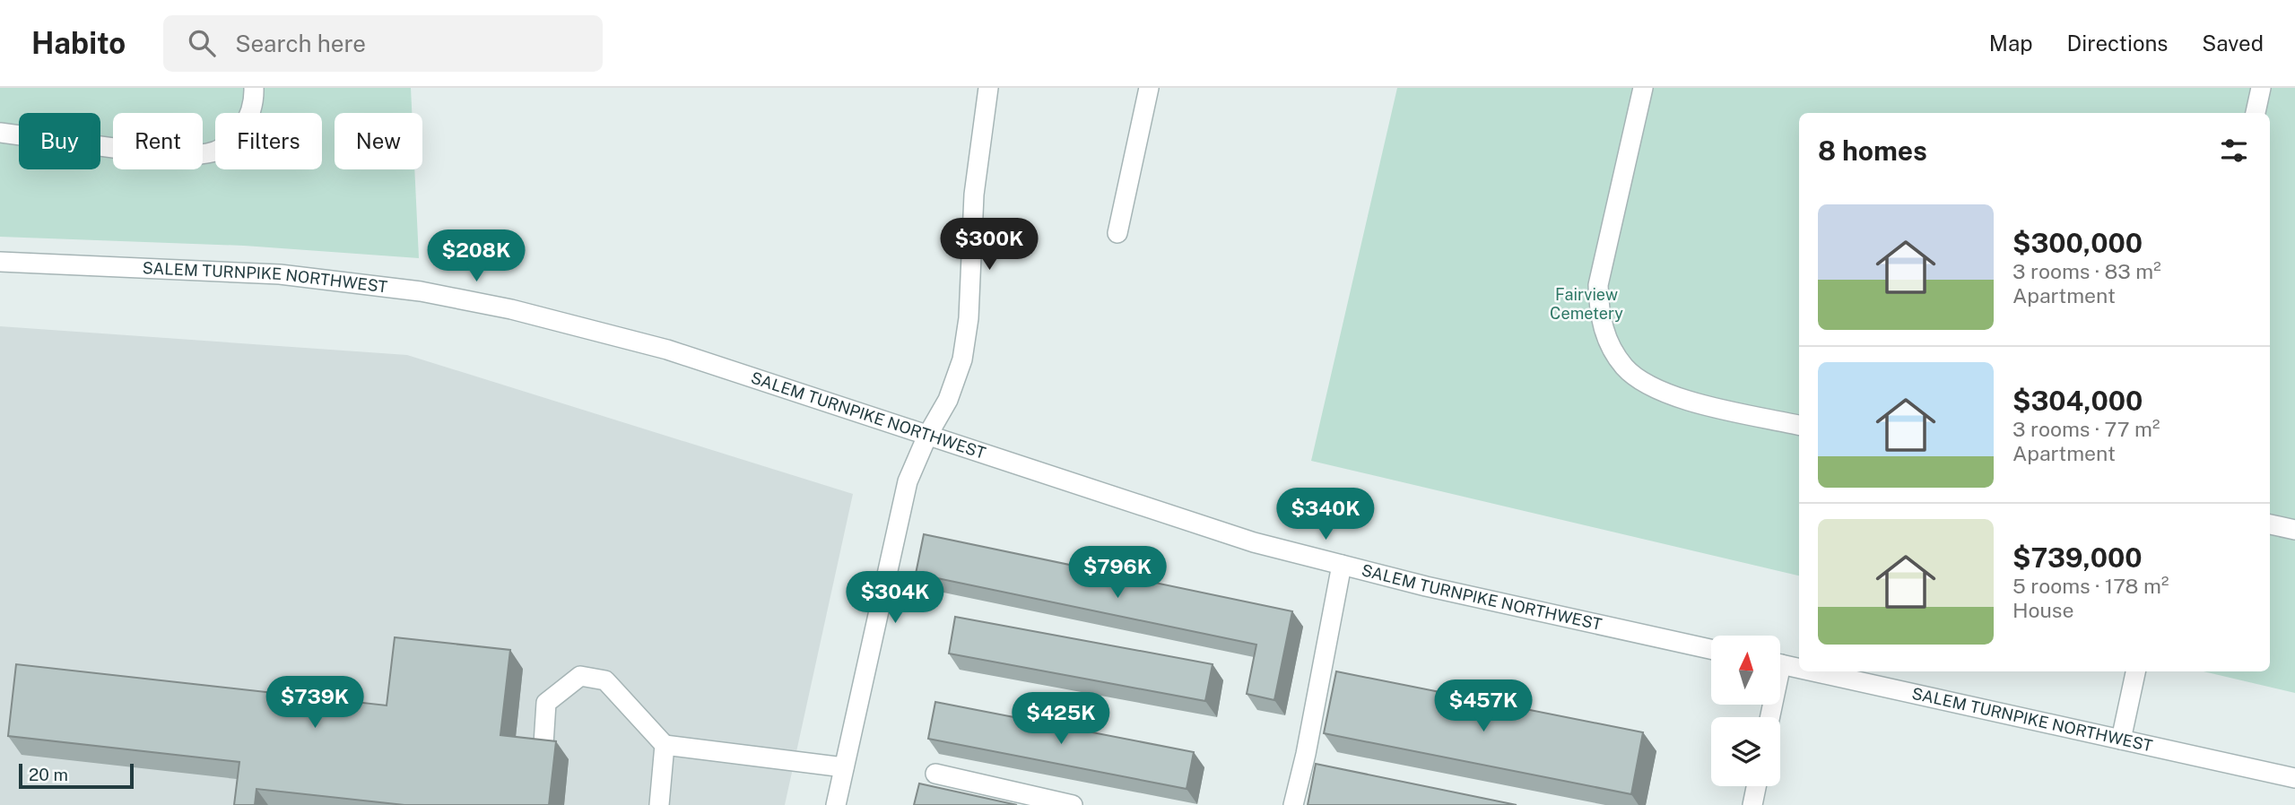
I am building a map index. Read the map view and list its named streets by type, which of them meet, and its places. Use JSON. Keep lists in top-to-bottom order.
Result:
{
  "streets": {
    "street": ["SALEM TURNPIKE NORTHWEST"]
  },
  "parks": ["Fairview Cemetery"],
  "scale_bar": "20 m",
  "north": "top",
  "page": {
    "header": "Habito",
    "search": "Search here",
    "nav": ["Map", "Directions", "Saved"],
    "chip": [
      "Buy",
      "Rent",
      "Filters",
      "New"
    ],
    "heading": "8 homes",
    "list": [
      {
        "name": "$300,000",
        "note": "3 rooms · 83 m² · Apartment"
      },
      {
        "name": "$304,000",
        "note": "3 rooms · 77 m² · Apartment"
      },
      {
        "name": "$739,000",
        "note": "5 rooms · 178 m² · House"
      }
    ],
    "price": [
      "$300K",
      "$208K",
      "$340K",
      "$796K",
      "$304K",
      "$739K",
      "$457K",
      "$425K"
    ],
    "scale": "20 m"
  }
}
